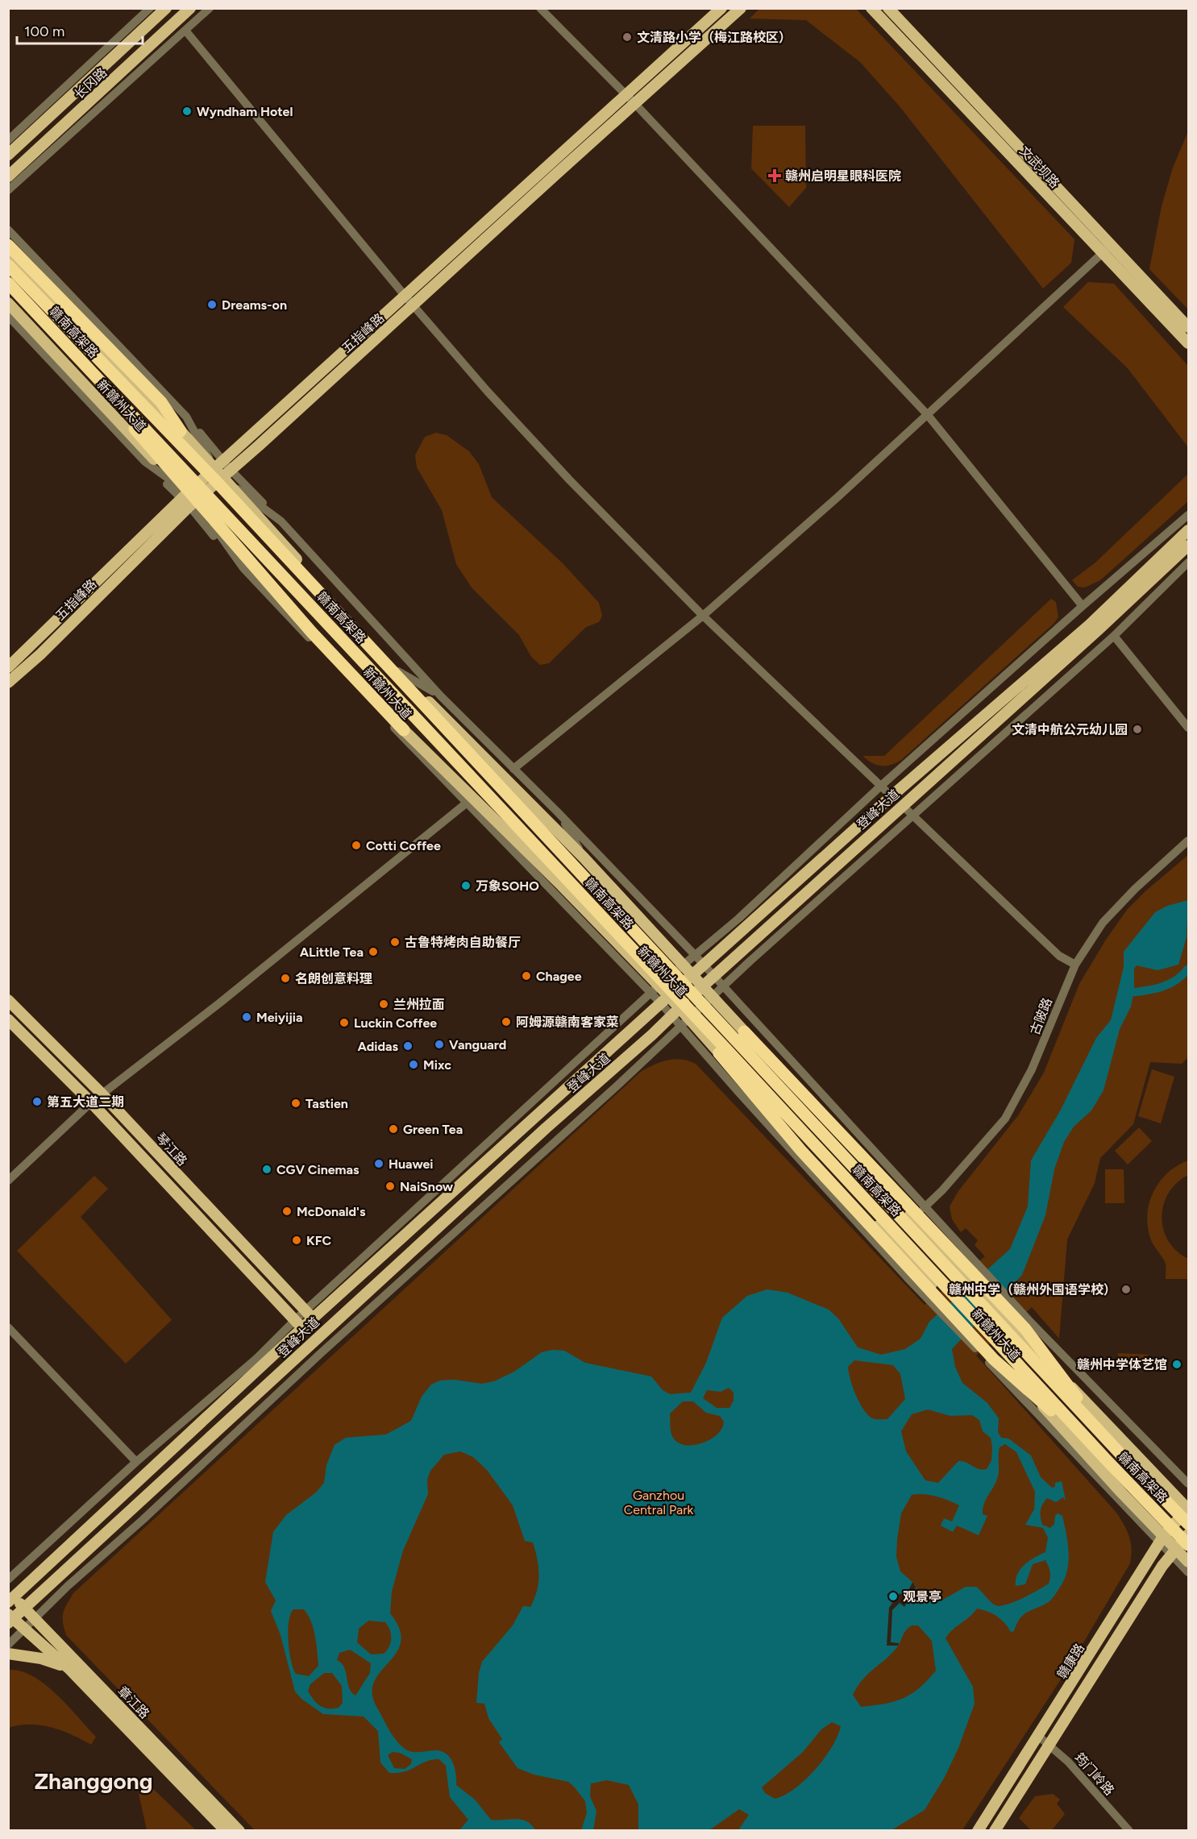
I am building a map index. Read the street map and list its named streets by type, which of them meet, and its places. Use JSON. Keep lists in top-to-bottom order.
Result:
{
  "streets": {
    "highway": ["赣南高架路"],
    "main road": [
      "长冈路",
      "文武坝路",
      "五指峰路",
      "新赣州大道",
      "登峰大道",
      "琴江路",
      "赣康路",
      "章江路"
    ],
    "street": ["古陂路", "筠门岭路"]
  },
  "crossings": [
    ["五指峰路", "新赣州大道"],
    ["新赣州大道", "登峰大道"],
    ["新赣州大道", "赣康路"],
    ["登峰大道", "琴江路"],
    ["登峰大道", "章江路"],
    ["赣康路", "筠门岭路"]
  ],
  "districts": ["Zhanggong"],
  "parks": ["Ganzhou Central Park"],
  "places": {
    "other": [
      "文清路小学（梅江路校区）",
      "Wyndham Hotel",
      "Dreams-on",
      "文清中航公元幼儿园",
      "Cotti Coffee",
      "万象SOHO",
      "古鲁特烤肉自助餐厅",
      "ALittle Tea",
      "Chagee",
      "名朗创意料理",
      "兰州拉面",
      "Meiyijia",
      "阿姆源赣南客家菜",
      "Luckin Coffee",
      "Vanguard",
      "Adidas",
      "Mixc",
      "第五大道二期",
      "Tastien",
      "Green Tea",
      "Huawei",
      "CGV Cinemas",
      "NaiSnow",
      "McDonald's",
      "KFC",
      "赣州中学（赣州外国语学校）",
      "赣州中学体艺馆",
      "观景亭"
    ],
    "health": ["赣州启明星眼科医院"]
  },
  "scale_bar": "100 m"
}
